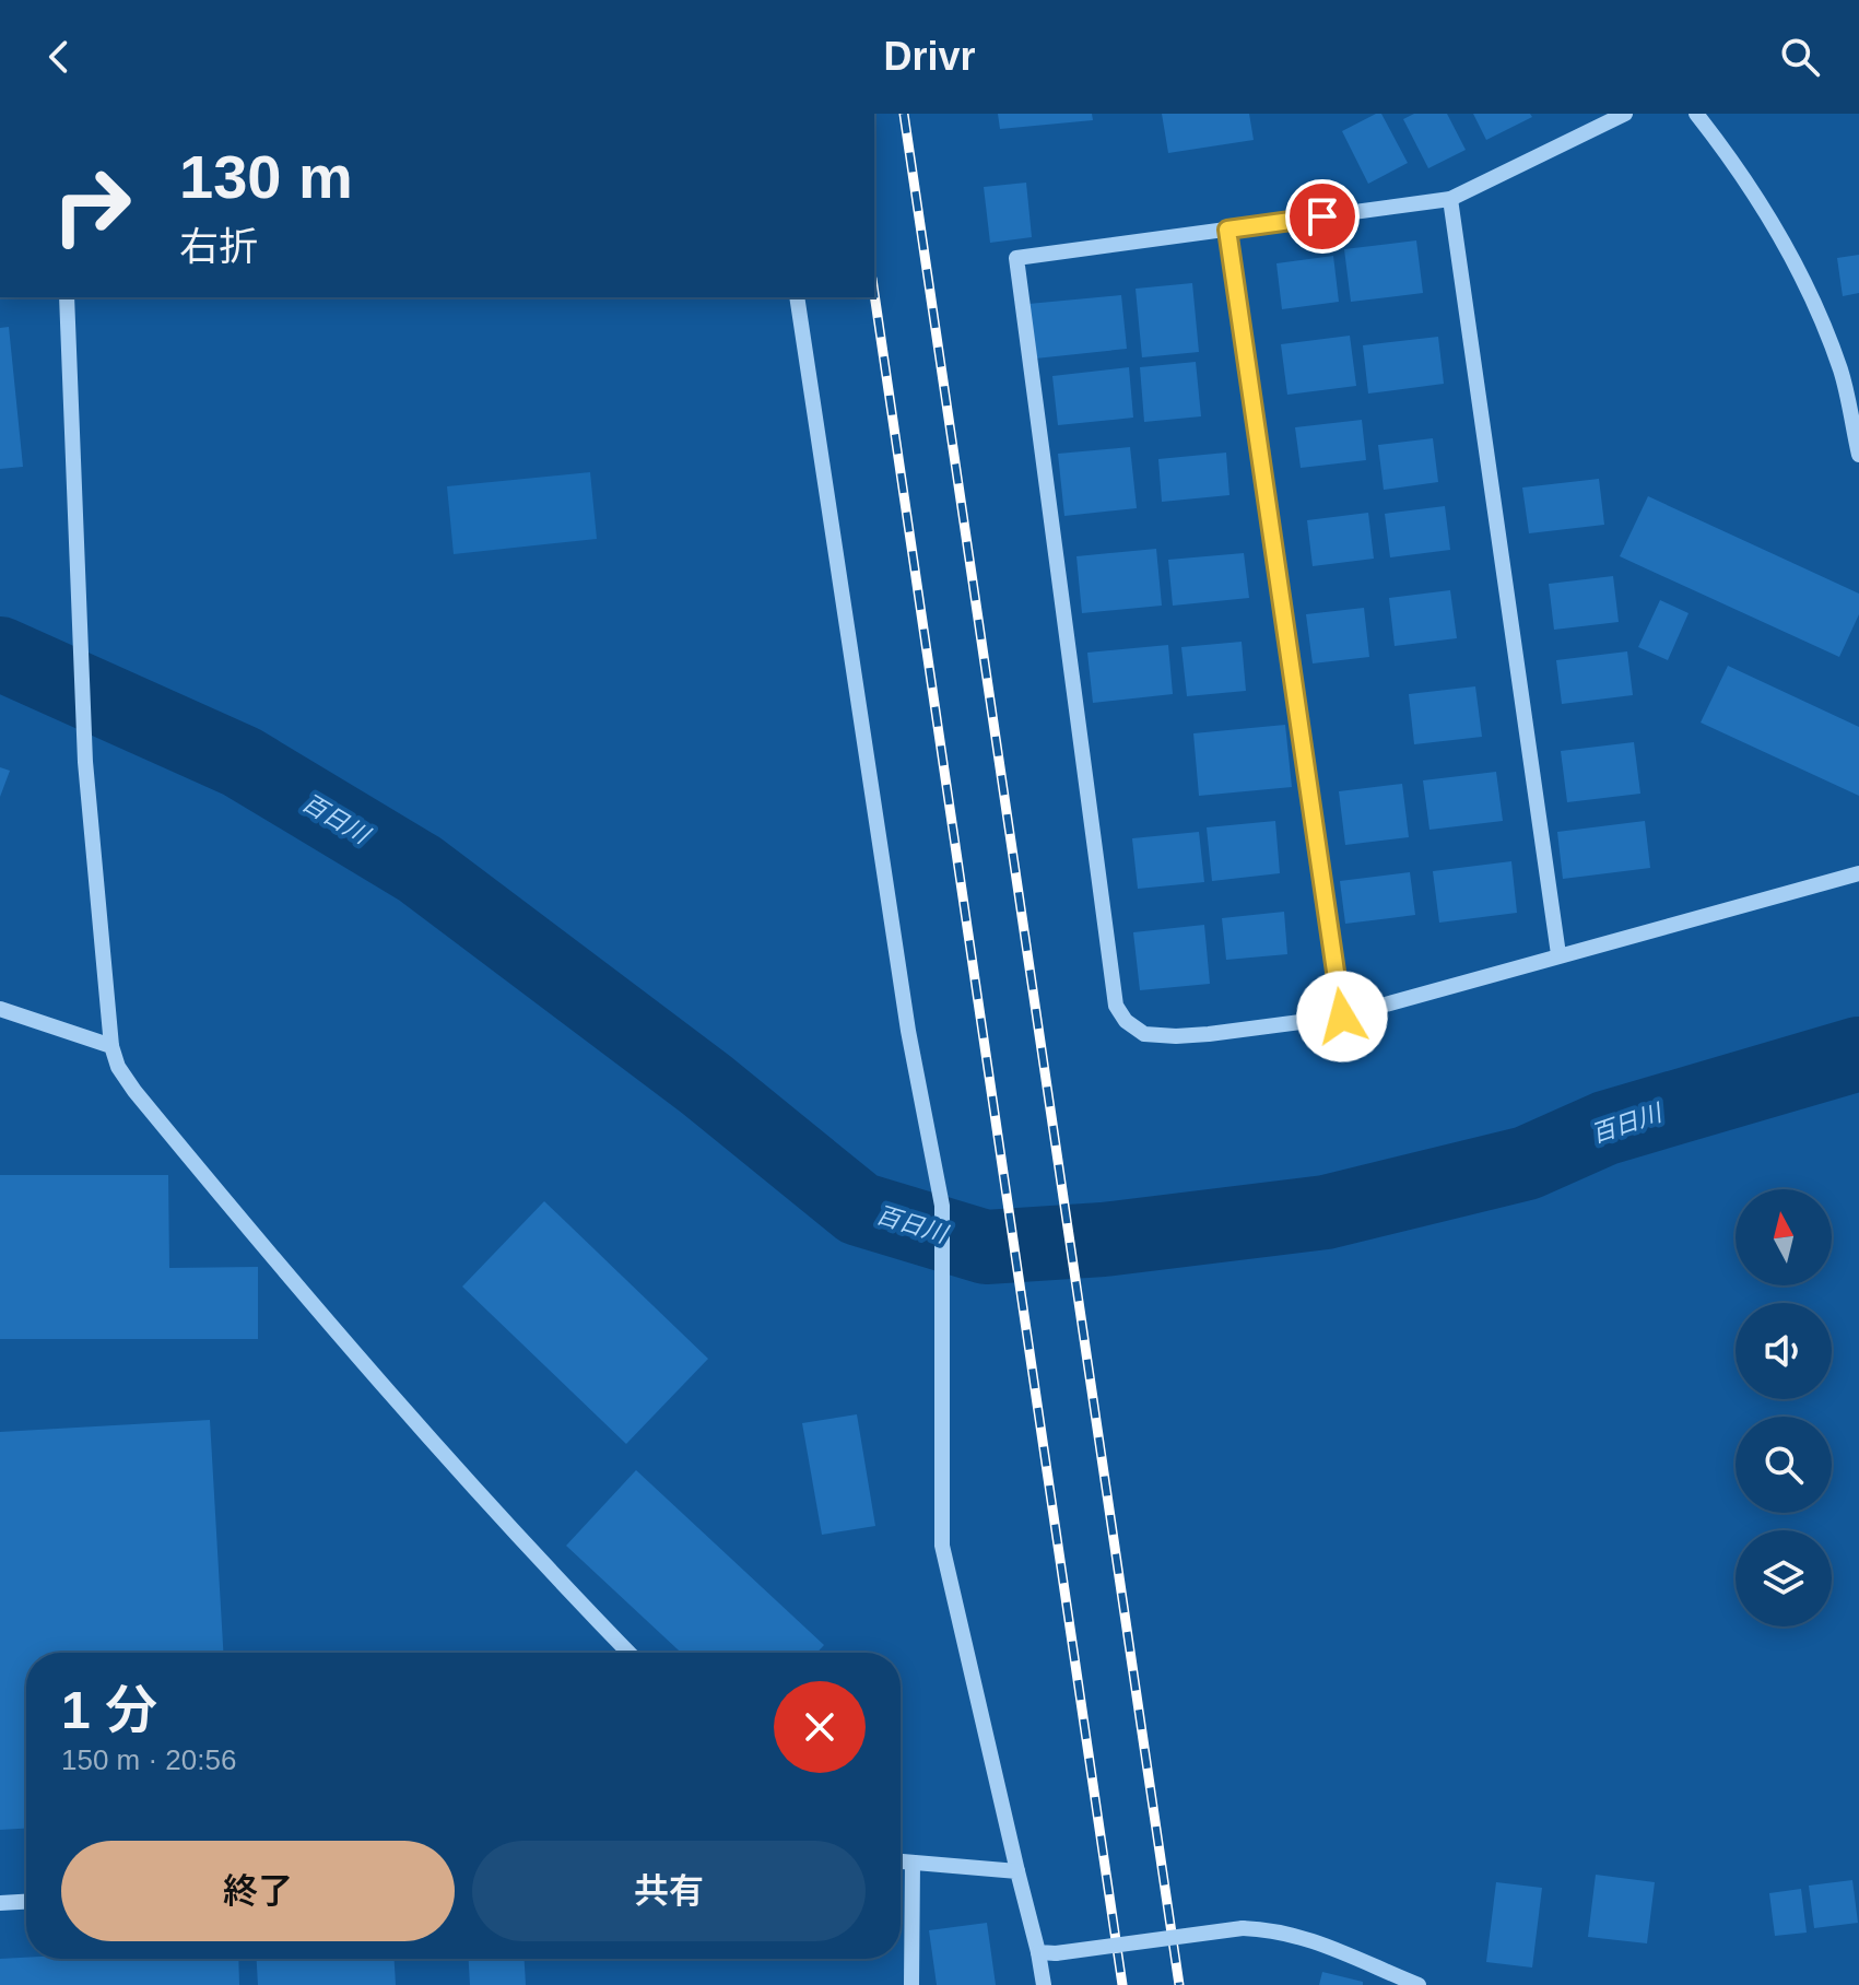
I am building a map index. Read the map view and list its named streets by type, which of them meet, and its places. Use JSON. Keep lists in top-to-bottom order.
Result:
{
  "water": ["百日川"],
  "north": "top",
  "page": {
    "header": "Drivr",
    "turn": ["130 m", "右折"],
    "heading": ["1 分", "150 m · 20:56"],
    "buttons": ["終了", "共有"]
  }
}
